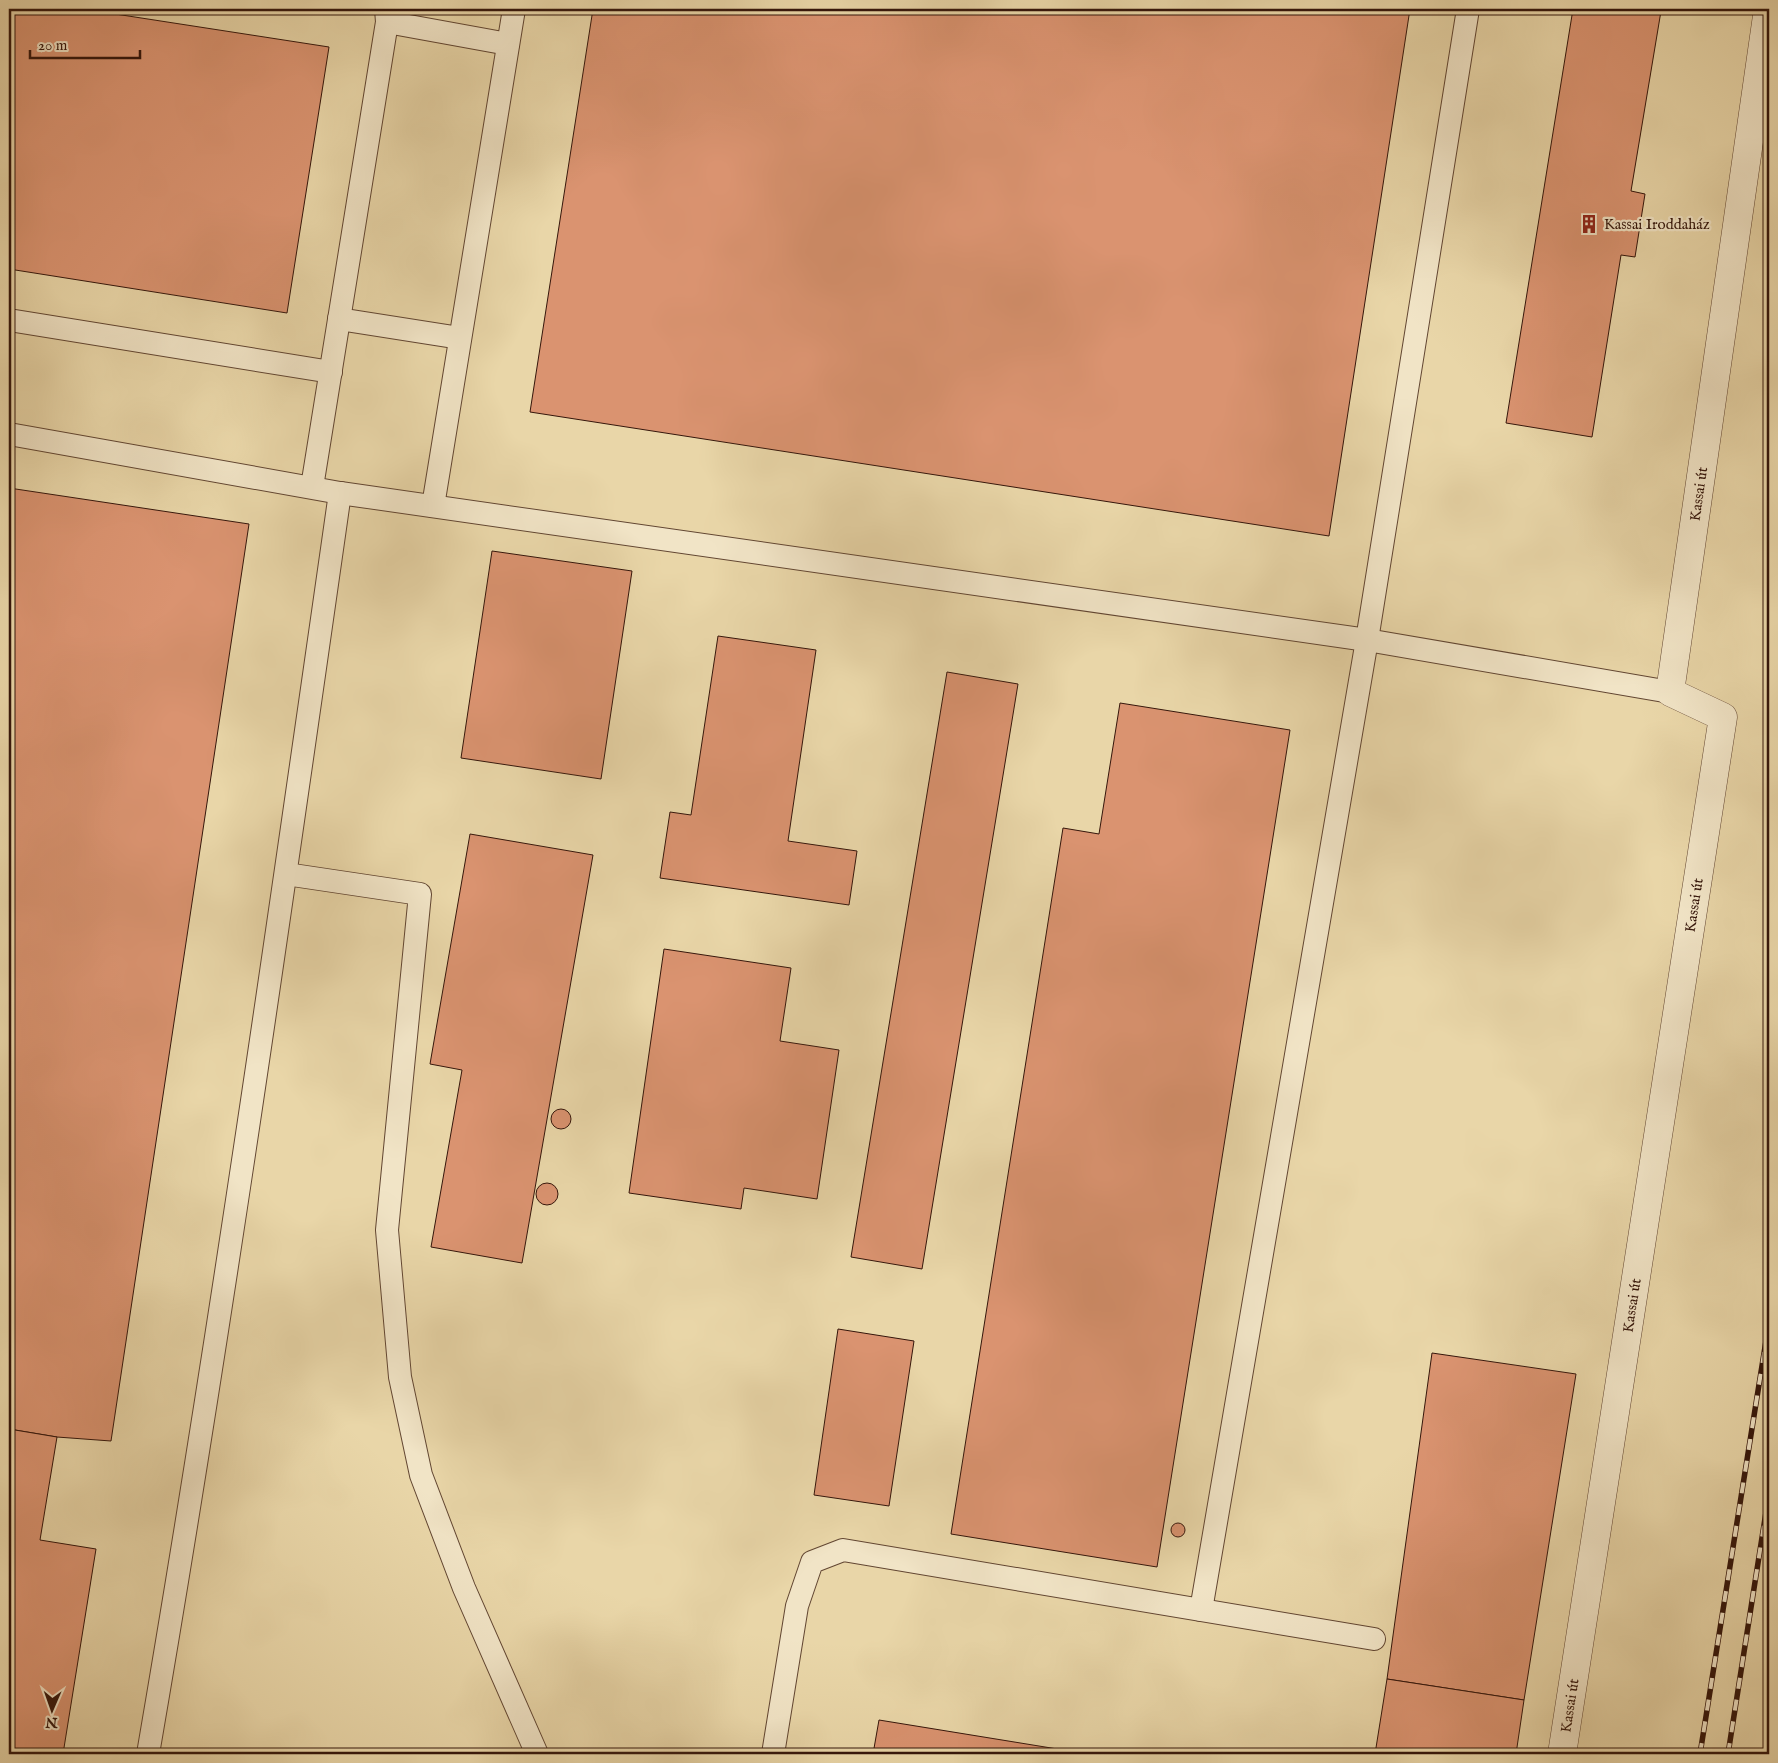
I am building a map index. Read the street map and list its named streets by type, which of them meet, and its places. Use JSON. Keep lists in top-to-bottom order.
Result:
{
  "streets": {
    "street": ["Kassai út"]
  },
  "places": {
    "building": ["Kassai Iroddaház"]
  },
  "scale_bar": "20 m",
  "north": "bottom"
}
